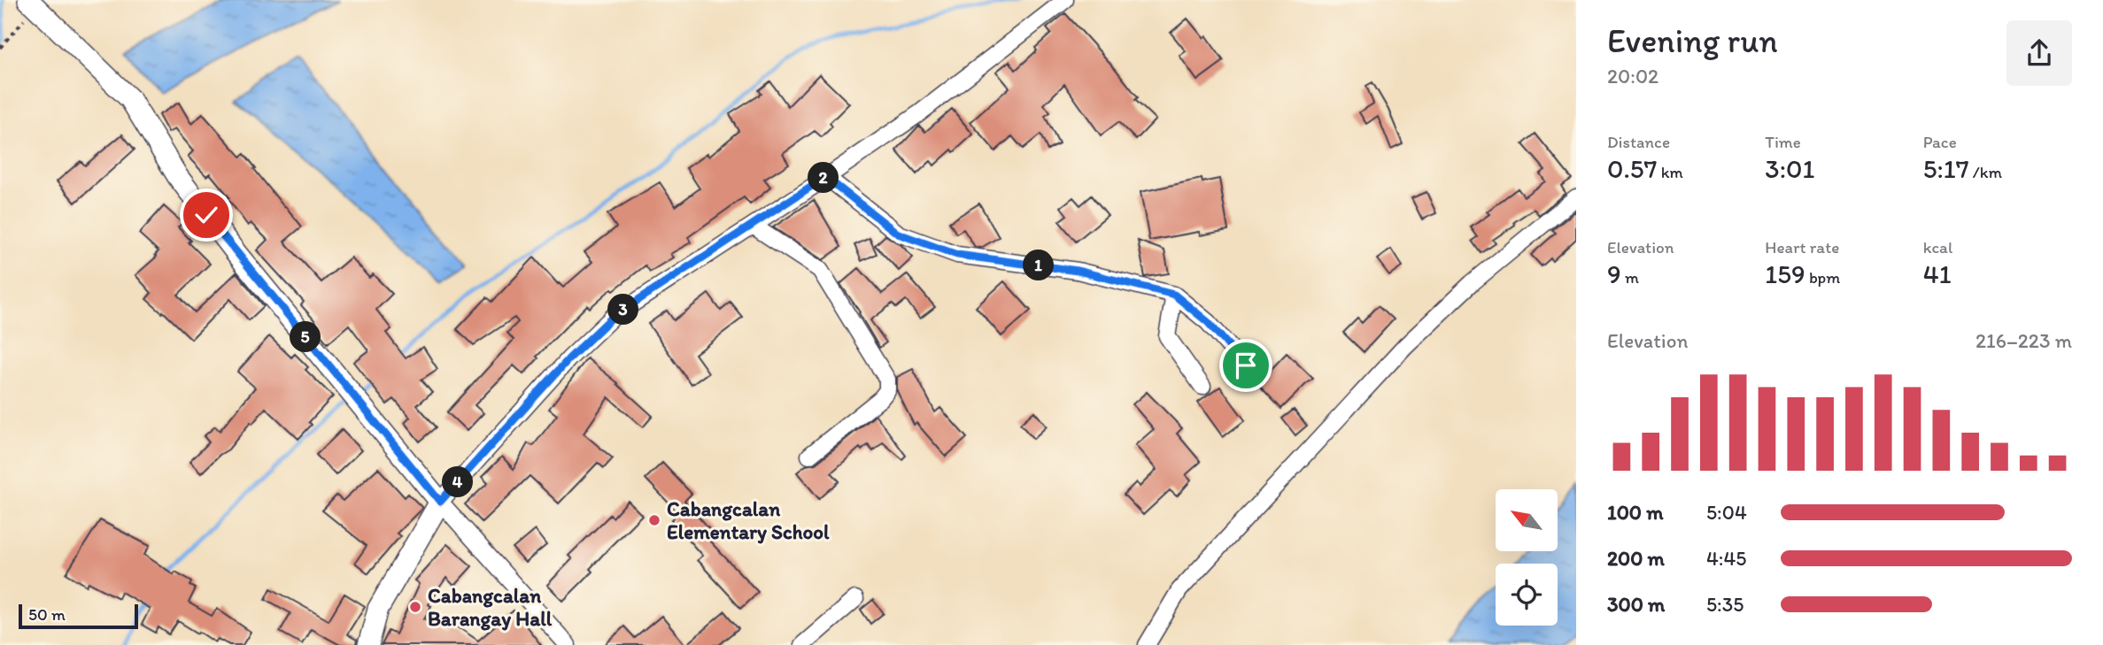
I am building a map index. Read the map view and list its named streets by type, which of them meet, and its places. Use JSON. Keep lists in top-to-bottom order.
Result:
{
  "places": ["Cabangcalan Elementary School", "Cabangcalan Barangay Hall"],
  "scale_bar": "50 m",
  "north": "top left",
  "page": {
    "heading": ["Evening run", "20:02"],
    "stats": [
      ["Distance", "0.57 km"],
      ["Time", "3:01"],
      ["Pace", "5:17 /km"],
      ["Elevation", "9 m"],
      ["Heart rate", "159 bpm"],
      ["kcal", "41"]
    ],
    "pins": [
      "2",
      "1",
      "3",
      "5",
      "4"
    ],
    "chart": ["Elevation", "216–223 m"],
    "list": [
      {
        "name": "100 m",
        "note": "5:04"
      },
      {
        "name": "200 m",
        "note": "4:45"
      },
      {
        "name": "300 m",
        "note": "5:35"
      }
    ],
    "scale": "50 m"
  }
}
